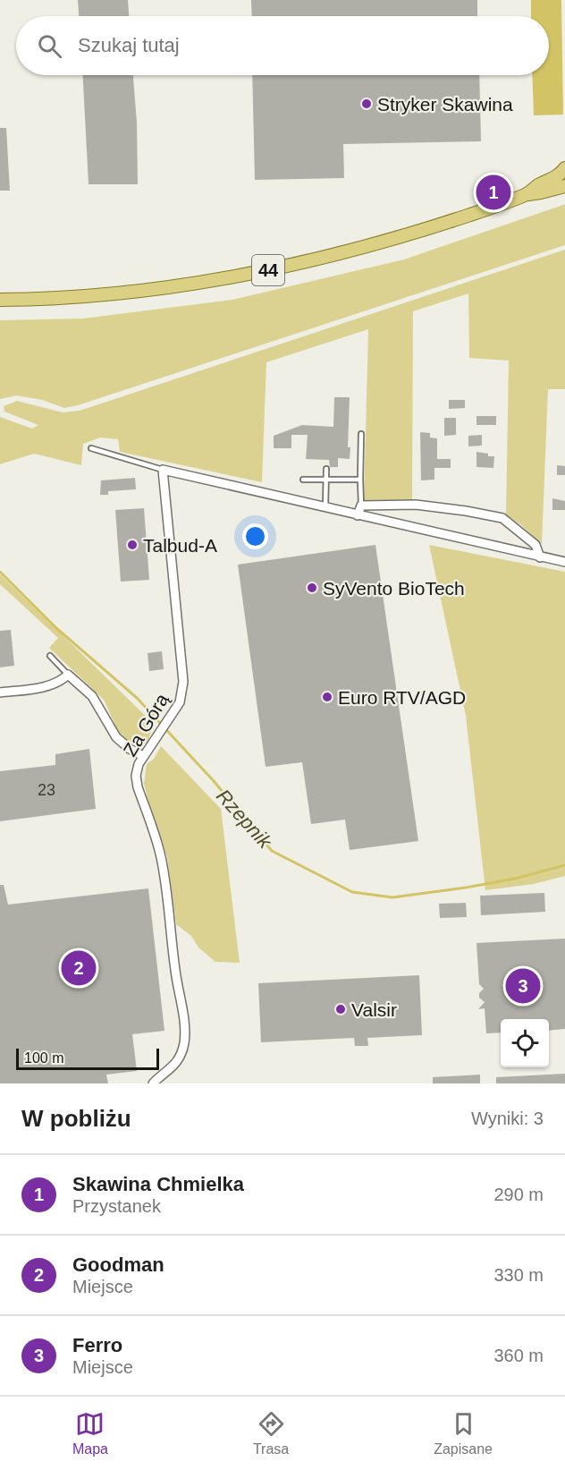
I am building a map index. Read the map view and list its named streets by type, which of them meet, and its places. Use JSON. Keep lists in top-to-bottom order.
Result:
{
  "streets": {
    "main road": ["44"],
    "street": ["Za Górą"]
  },
  "water": ["Rzepnik"],
  "places": [
    "Stryker Skawina",
    "Talbud-A",
    "SyVento BioTech",
    "Euro RTV/AGD",
    "Valsir"
  ],
  "house_numbers": ["23"],
  "scale_bar": "100 m",
  "page": {
    "search": "Szukaj tutaj",
    "pins": ["1", "2", "3"],
    "scale": "100 m",
    "heading": ["W pobliżu", "Wyniki: 3"],
    "list": [
      {
        "mark": "1",
        "name": "Skawina Chmielka",
        "note": "Przystanek",
        "value": "290 m"
      },
      {
        "mark": "2",
        "name": "Goodman",
        "note": "Miejsce",
        "value": "330 m"
      },
      {
        "mark": "3",
        "name": "Ferro",
        "note": "Miejsce",
        "value": "360 m"
      }
    ],
    "nav": ["Mapa", "Trasa", "Zapisane"]
  }
}
